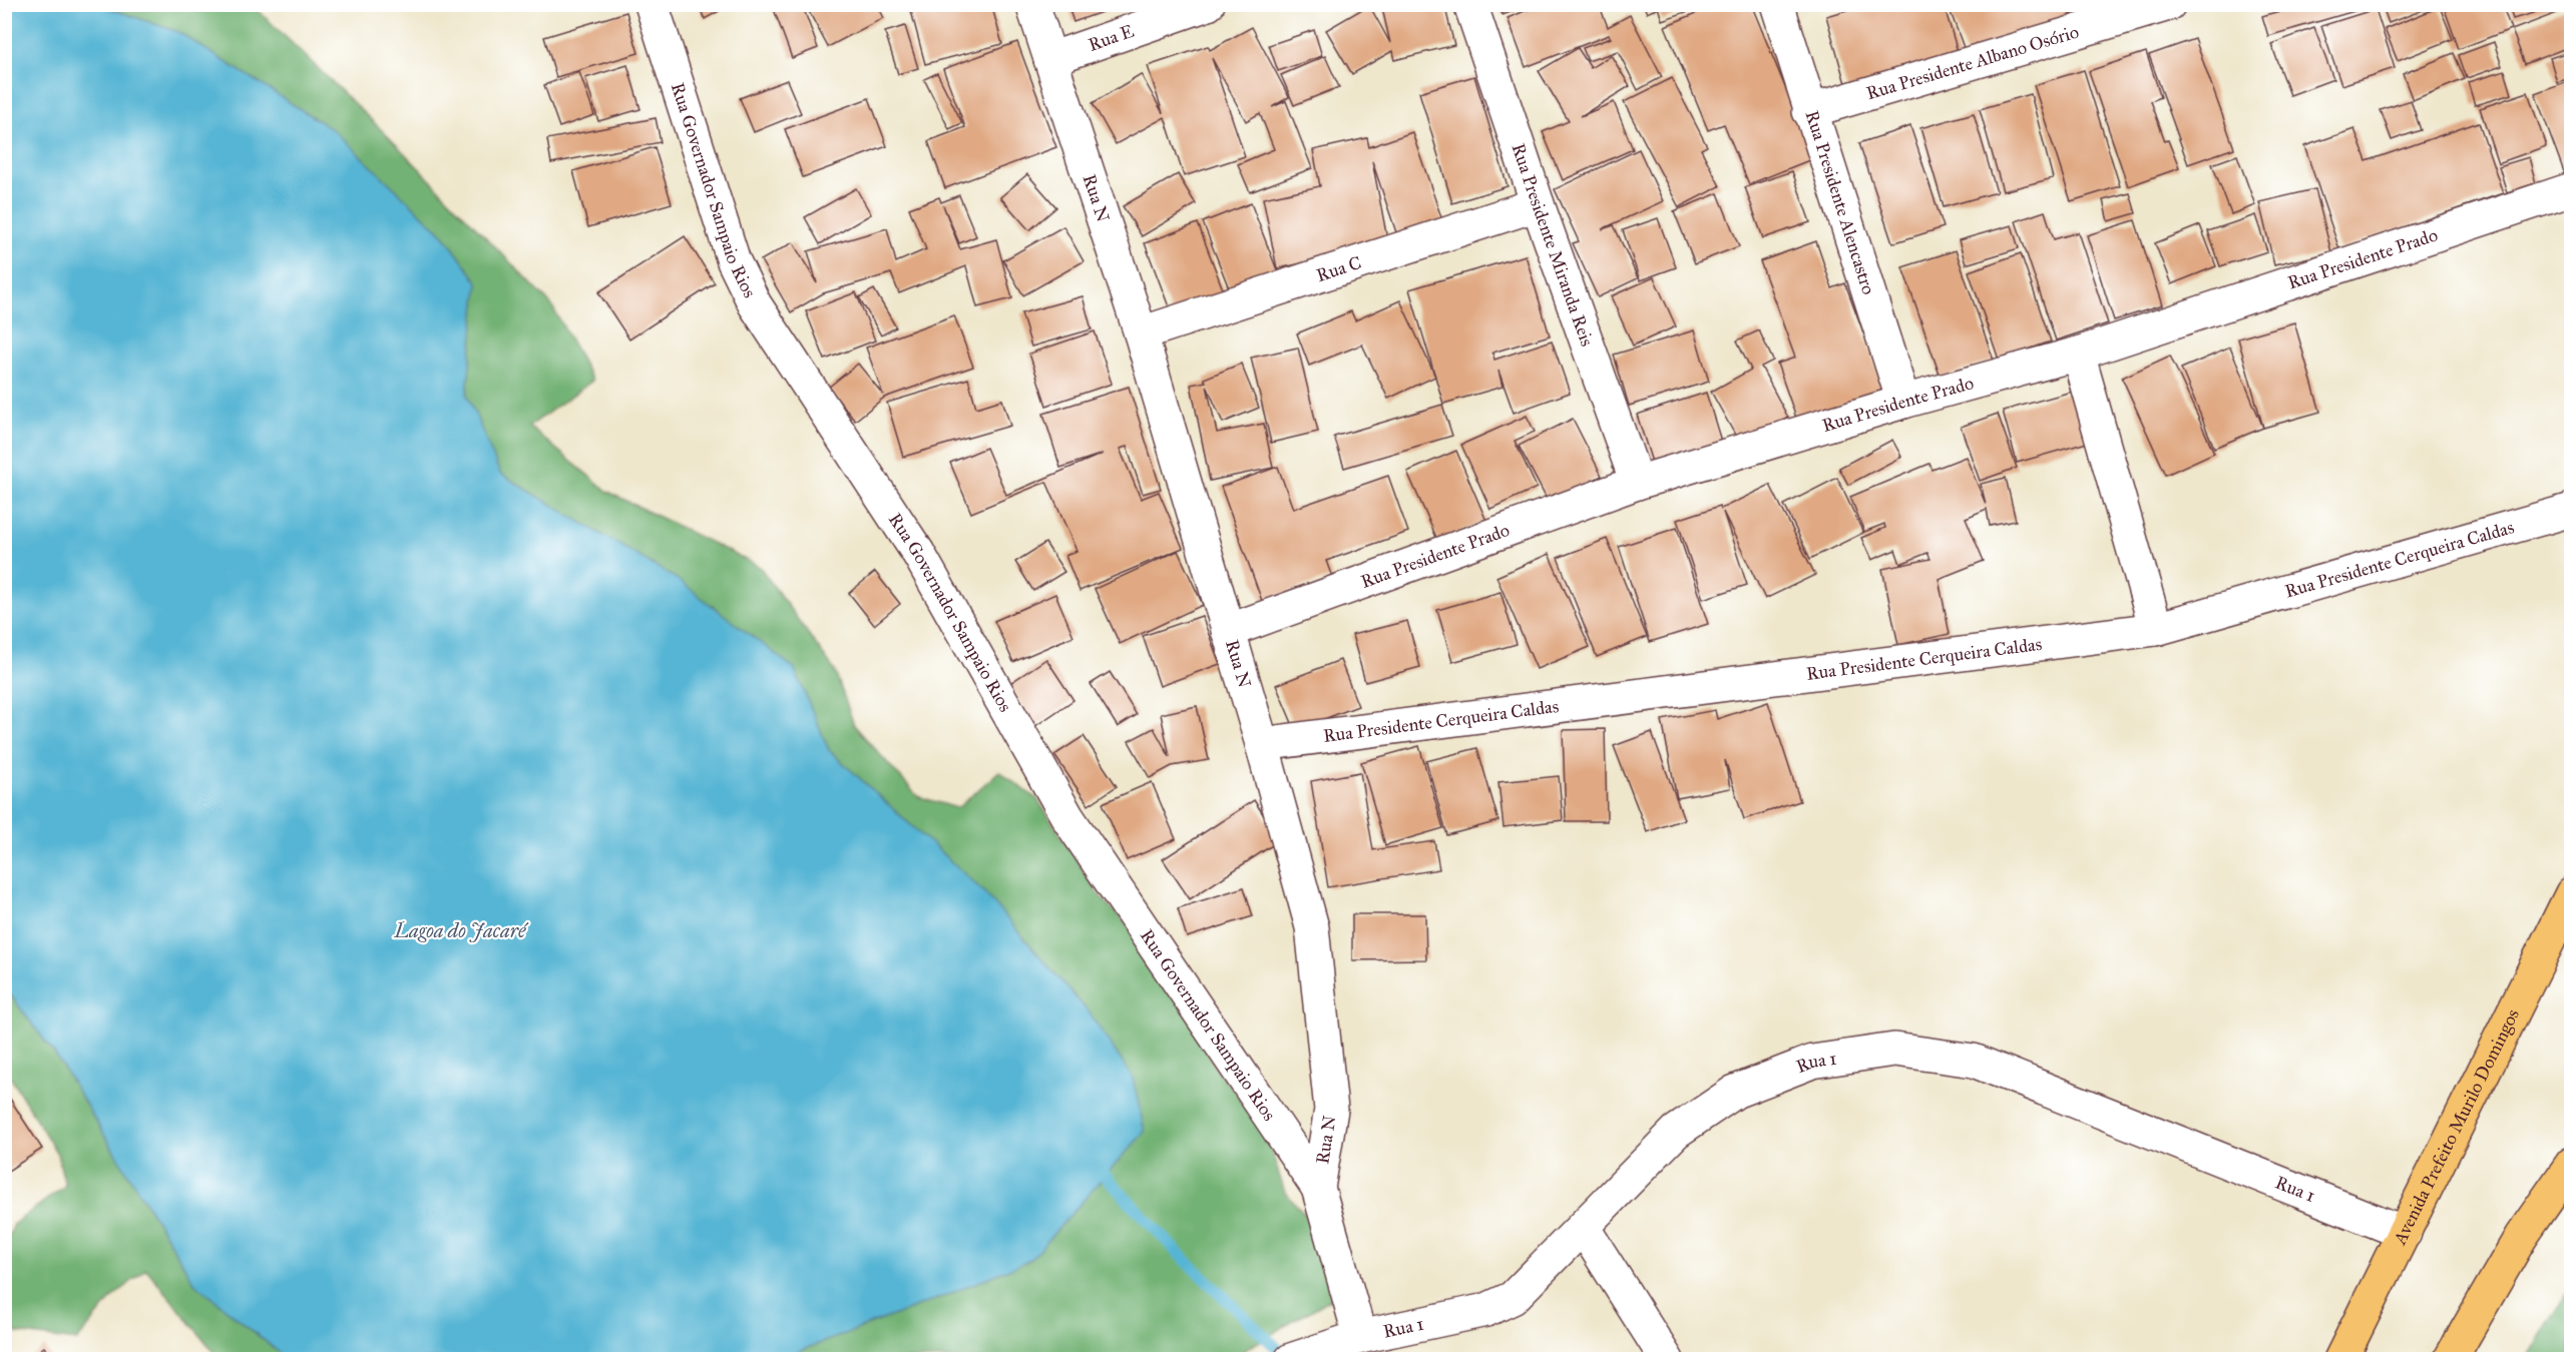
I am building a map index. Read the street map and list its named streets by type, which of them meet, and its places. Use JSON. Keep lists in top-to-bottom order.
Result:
{
  "streets": {
    "main road": ["Avenida Prefeito Murilo Domingos"],
    "street": [
      "Rua E",
      "Rua Presidente Albano Osório",
      "Rua Governador Sampaio Rios",
      "Rua N",
      "Rua Presidente Alencastro",
      "Rua Presidente Miranda Reis",
      "Rua Presidente Prado",
      "Rua C",
      "Rua Presidente Cerqueira Caldas",
      "Rua 1"
    ]
  },
  "crossings": [
    ["Rua E", "Rua N"],
    ["Rua Presidente Albano Osório", "Rua Presidente Alencastro"],
    ["Rua Governador Sampaio Rios", "Rua N"],
    ["Rua N", "Rua Presidente Prado"],
    ["Rua N", "Rua C"],
    ["Rua N", "Rua Presidente Cerqueira Caldas"],
    ["Rua N", "Rua 1"],
    ["Rua Presidente Alencastro", "Rua Presidente Prado"],
    ["Rua Presidente Miranda Reis", "Rua Presidente Prado"],
    ["Rua Presidente Miranda Reis", "Rua C"],
    ["Rua 1", "Avenida Prefeito Murilo Domingos"]
  ],
  "water": ["Lagoa do Jacaré"]
}
